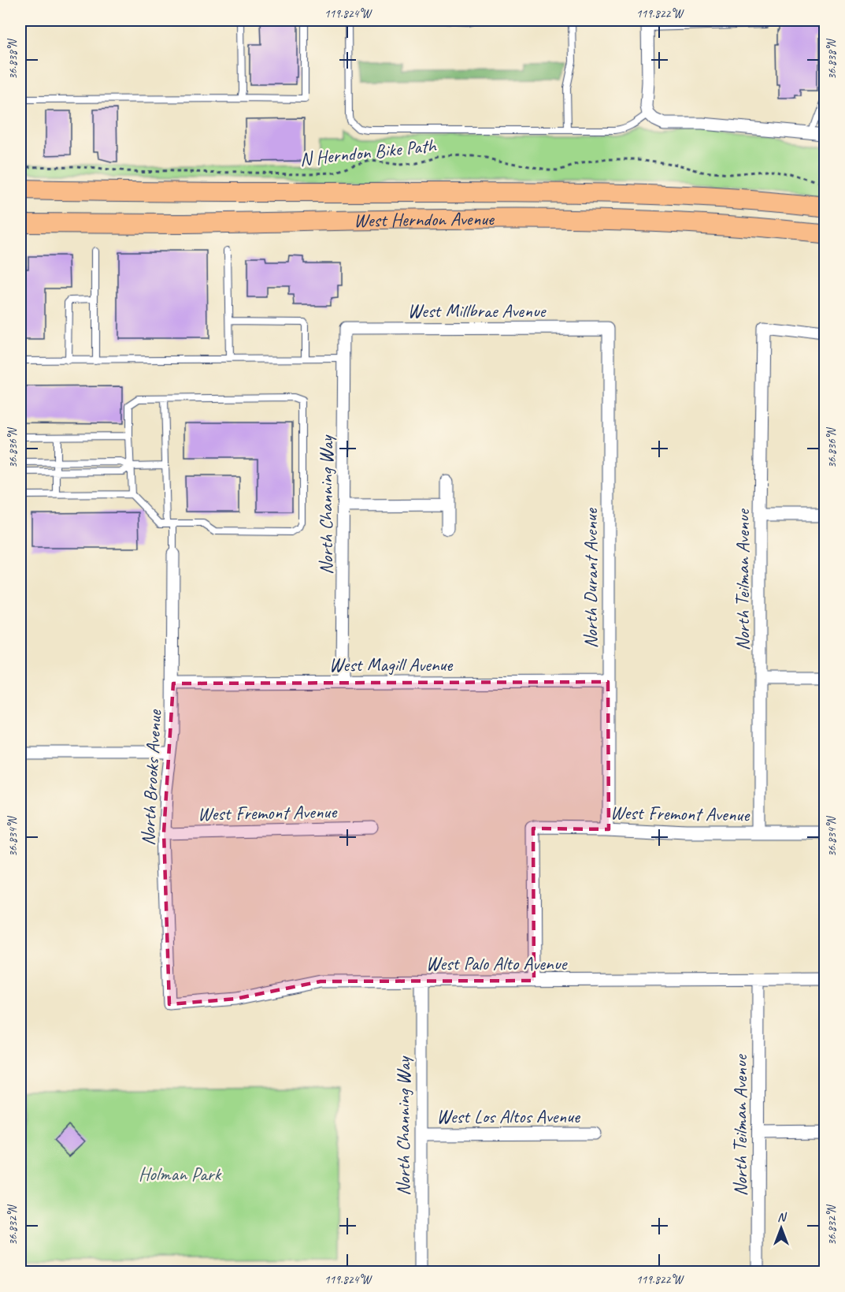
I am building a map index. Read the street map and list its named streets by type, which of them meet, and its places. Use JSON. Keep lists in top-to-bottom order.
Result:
{
  "streets": {
    "main road": ["West Herndon Avenue"],
    "street": [
      "West Millbrae Avenue",
      "North Channing Way",
      "North Durant Avenue",
      "North Teilman Avenue",
      "West Magill Avenue",
      "North Brooks Avenue",
      "West Fremont Avenue",
      "West Palo Alto Avenue",
      "West Los Altos Avenue"
    ],
    "path": ["N Herndon Bike Path"]
  },
  "crossings": [
    ["West Millbrae Avenue", "North Channing Way"],
    ["West Millbrae Avenue", "North Durant Avenue"],
    ["North Channing Way", "West Magill Avenue"],
    ["North Channing Way", "West Palo Alto Avenue"],
    ["North Channing Way", "West Los Altos Avenue"],
    ["North Durant Avenue", "West Magill Avenue"],
    ["North Durant Avenue", "West Fremont Avenue"],
    ["North Teilman Avenue", "West Fremont Avenue"],
    ["North Teilman Avenue", "West Palo Alto Avenue"],
    ["West Magill Avenue", "North Brooks Avenue"],
    ["North Brooks Avenue", "West Fremont Avenue"],
    ["North Brooks Avenue", "West Palo Alto Avenue"],
    ["West Fremont Avenue", "West Palo Alto Avenue"]
  ],
  "parks": ["Holman Park"],
  "north": "top",
  "coordinates": [
    "119.824°W",
    "119.822°W",
    "36.838°N",
    "36.836°N",
    "36.834°N",
    "36.832°N"
  ]
}
